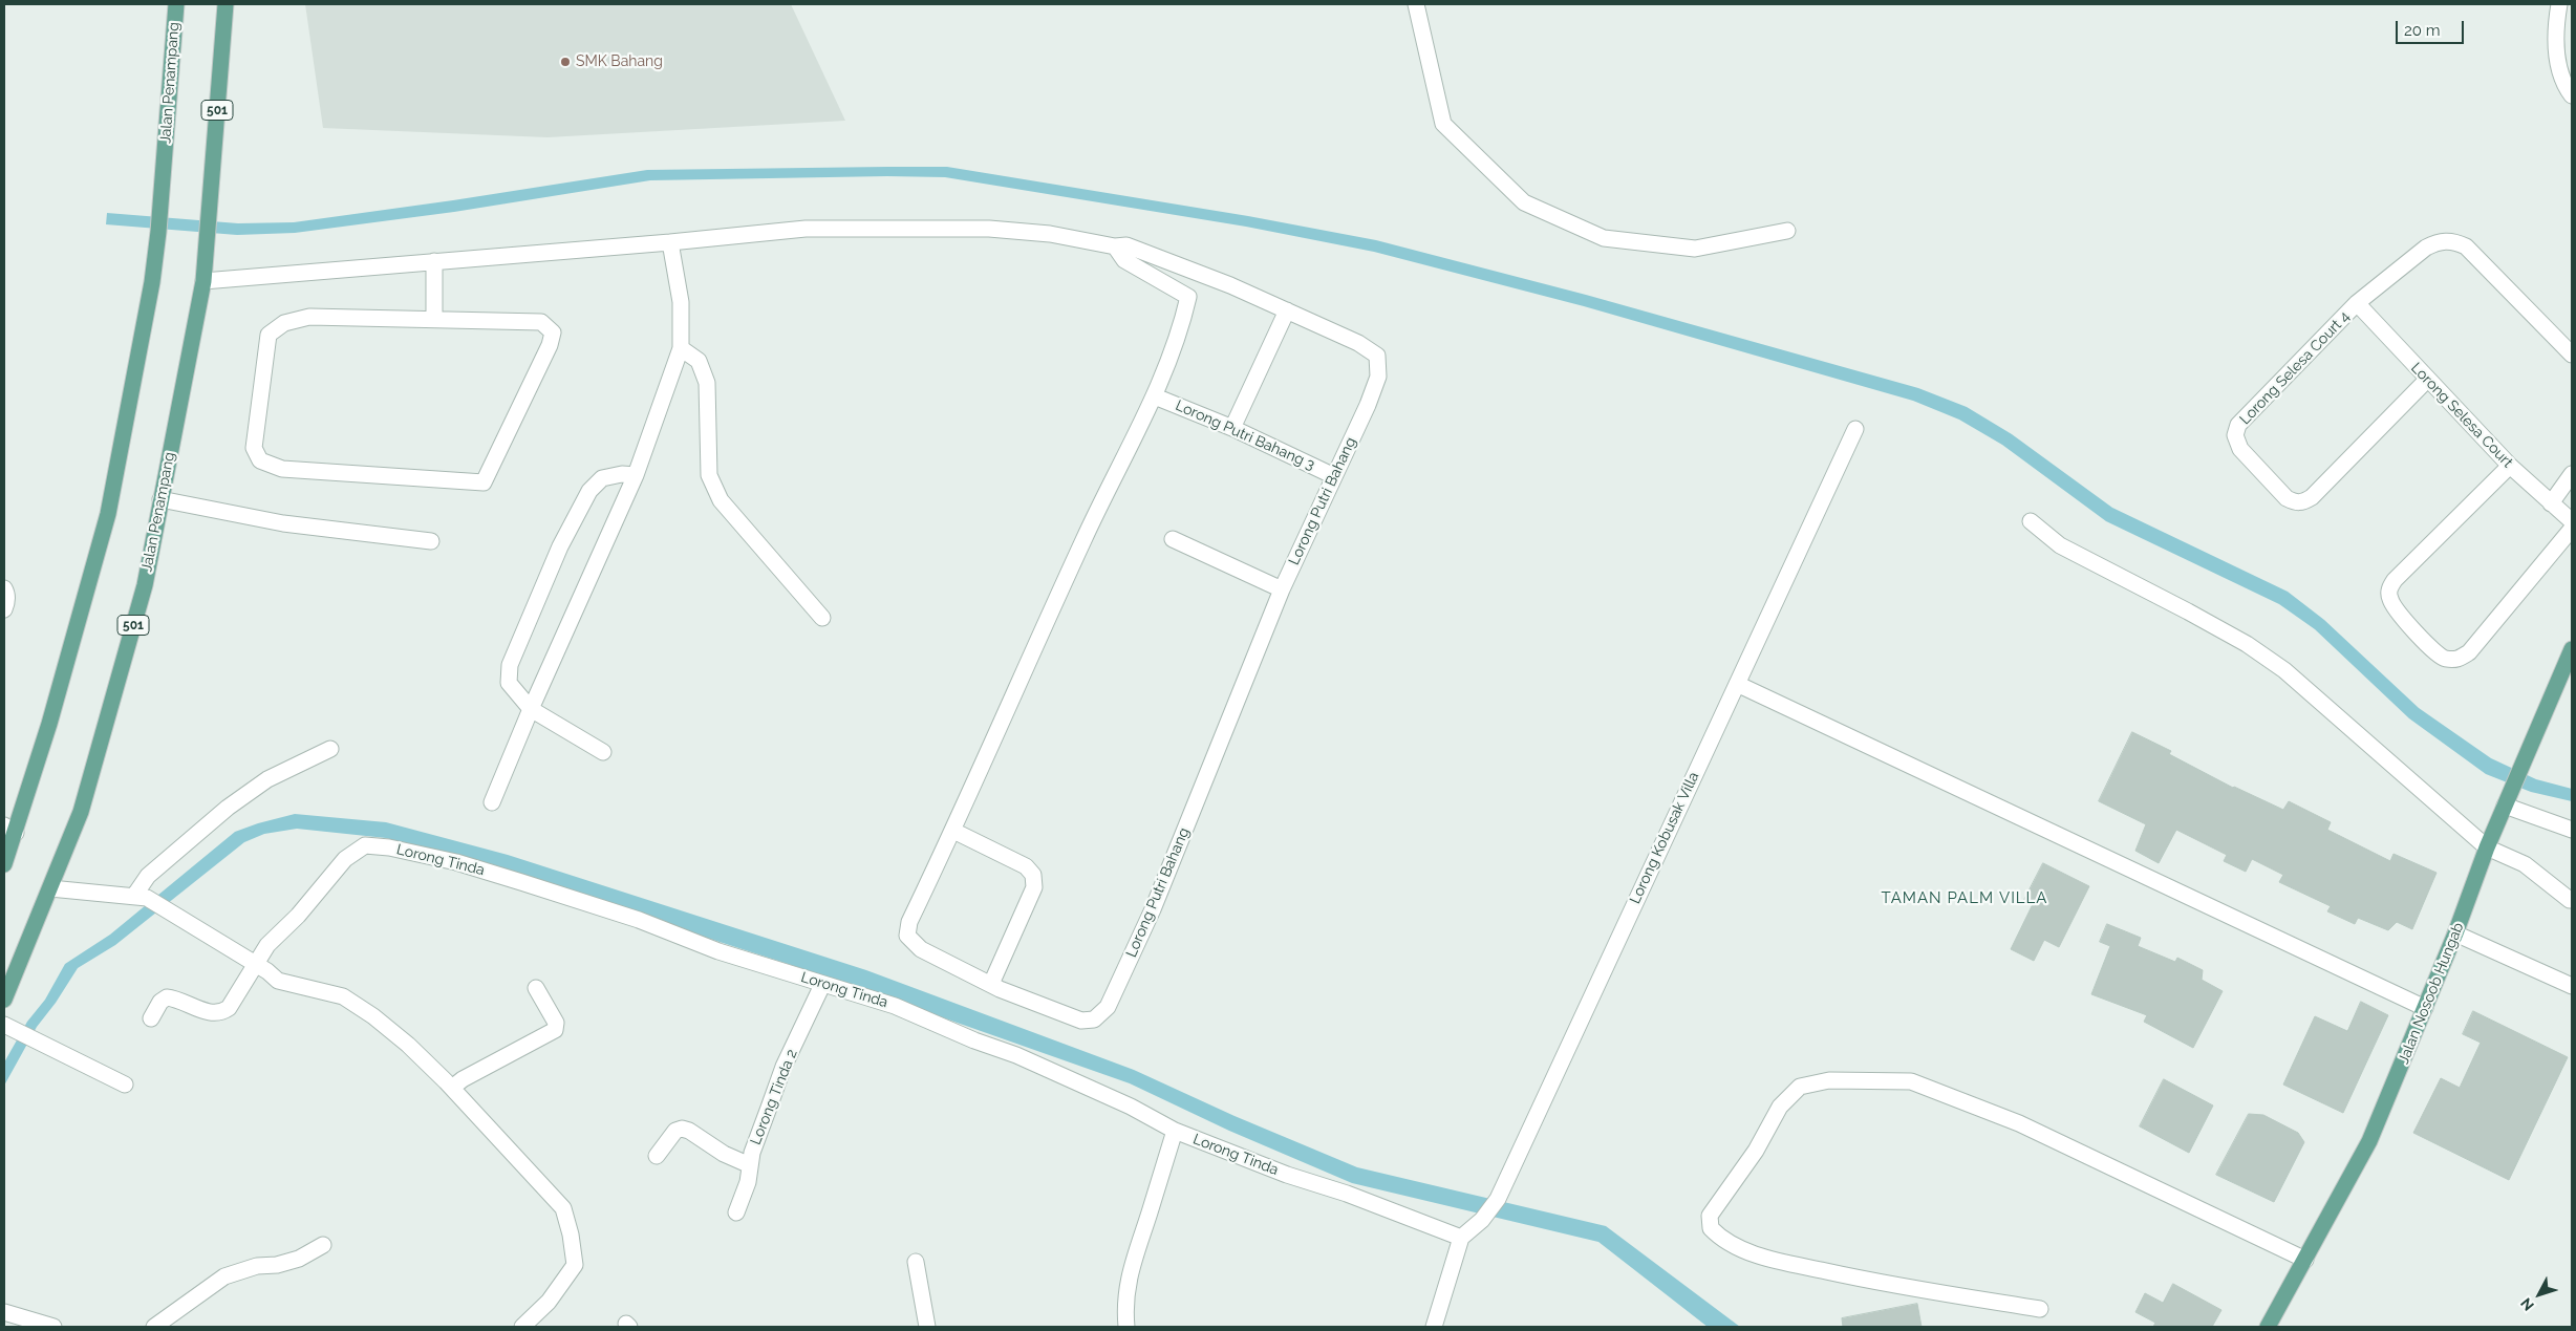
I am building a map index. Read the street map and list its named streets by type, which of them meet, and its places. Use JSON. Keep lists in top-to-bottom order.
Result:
{
  "streets": {
    "main road": ["Jalan Penampang", "501", "Jalan Nosoob Hungab"],
    "street": [
      "Lorong Selesa Court 4",
      "Lorong Selesa Court",
      "Lorong Putri Bahang 3",
      "Lorong Putri Bahang",
      "Lorong Kobusak Villa",
      "Lorong Tinda",
      "Lorong Tinda 2"
    ]
  },
  "crossings": [
    ["Jalan Penampang", "Lorong Putri Bahang"],
    ["Lorong Selesa Court 4", "Lorong Selesa Court"],
    ["Lorong Putri Bahang 3", "Lorong Putri Bahang"],
    ["Lorong Kobusak Villa", "Lorong Tinda"],
    ["Lorong Tinda", "Lorong Tinda 2"]
  ],
  "districts": ["TAMAN PALM VILLA"],
  "places": ["SMK Bahang"],
  "scale_bar": "20 m",
  "north": "bottom left"
}
